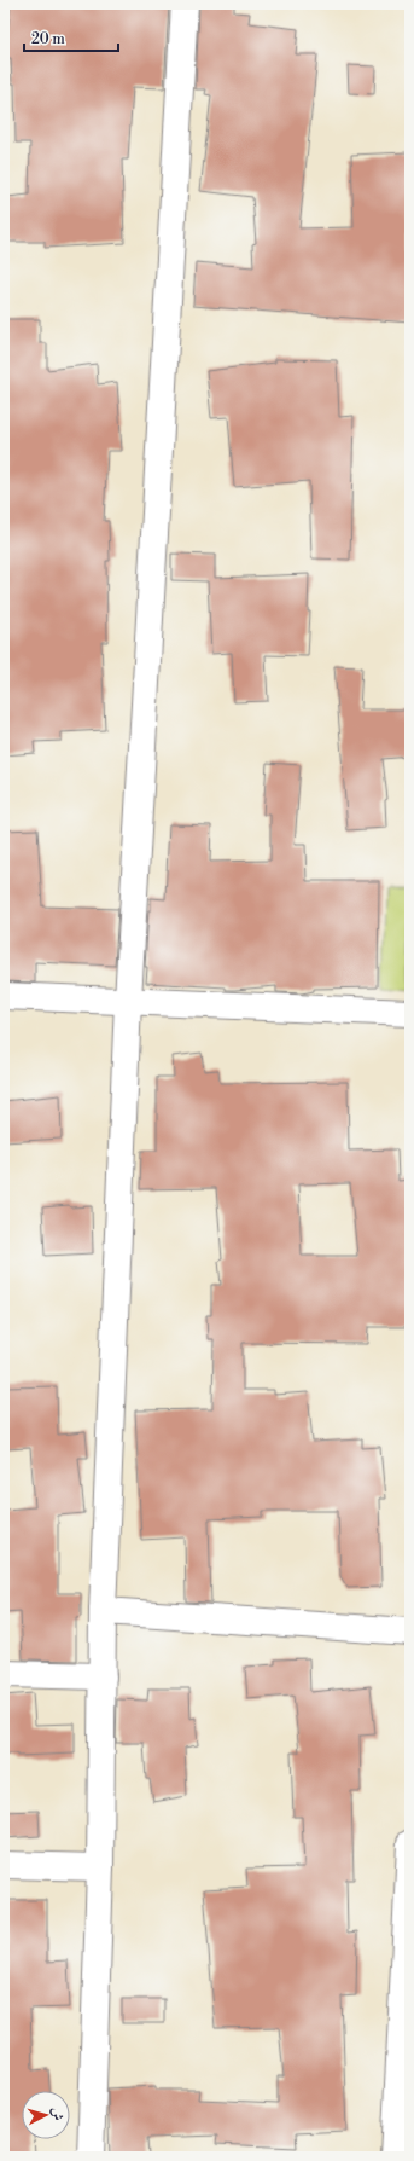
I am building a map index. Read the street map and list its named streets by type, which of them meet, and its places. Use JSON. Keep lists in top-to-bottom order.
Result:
{
  "scale_bar": "20 m",
  "north": "right"
}
